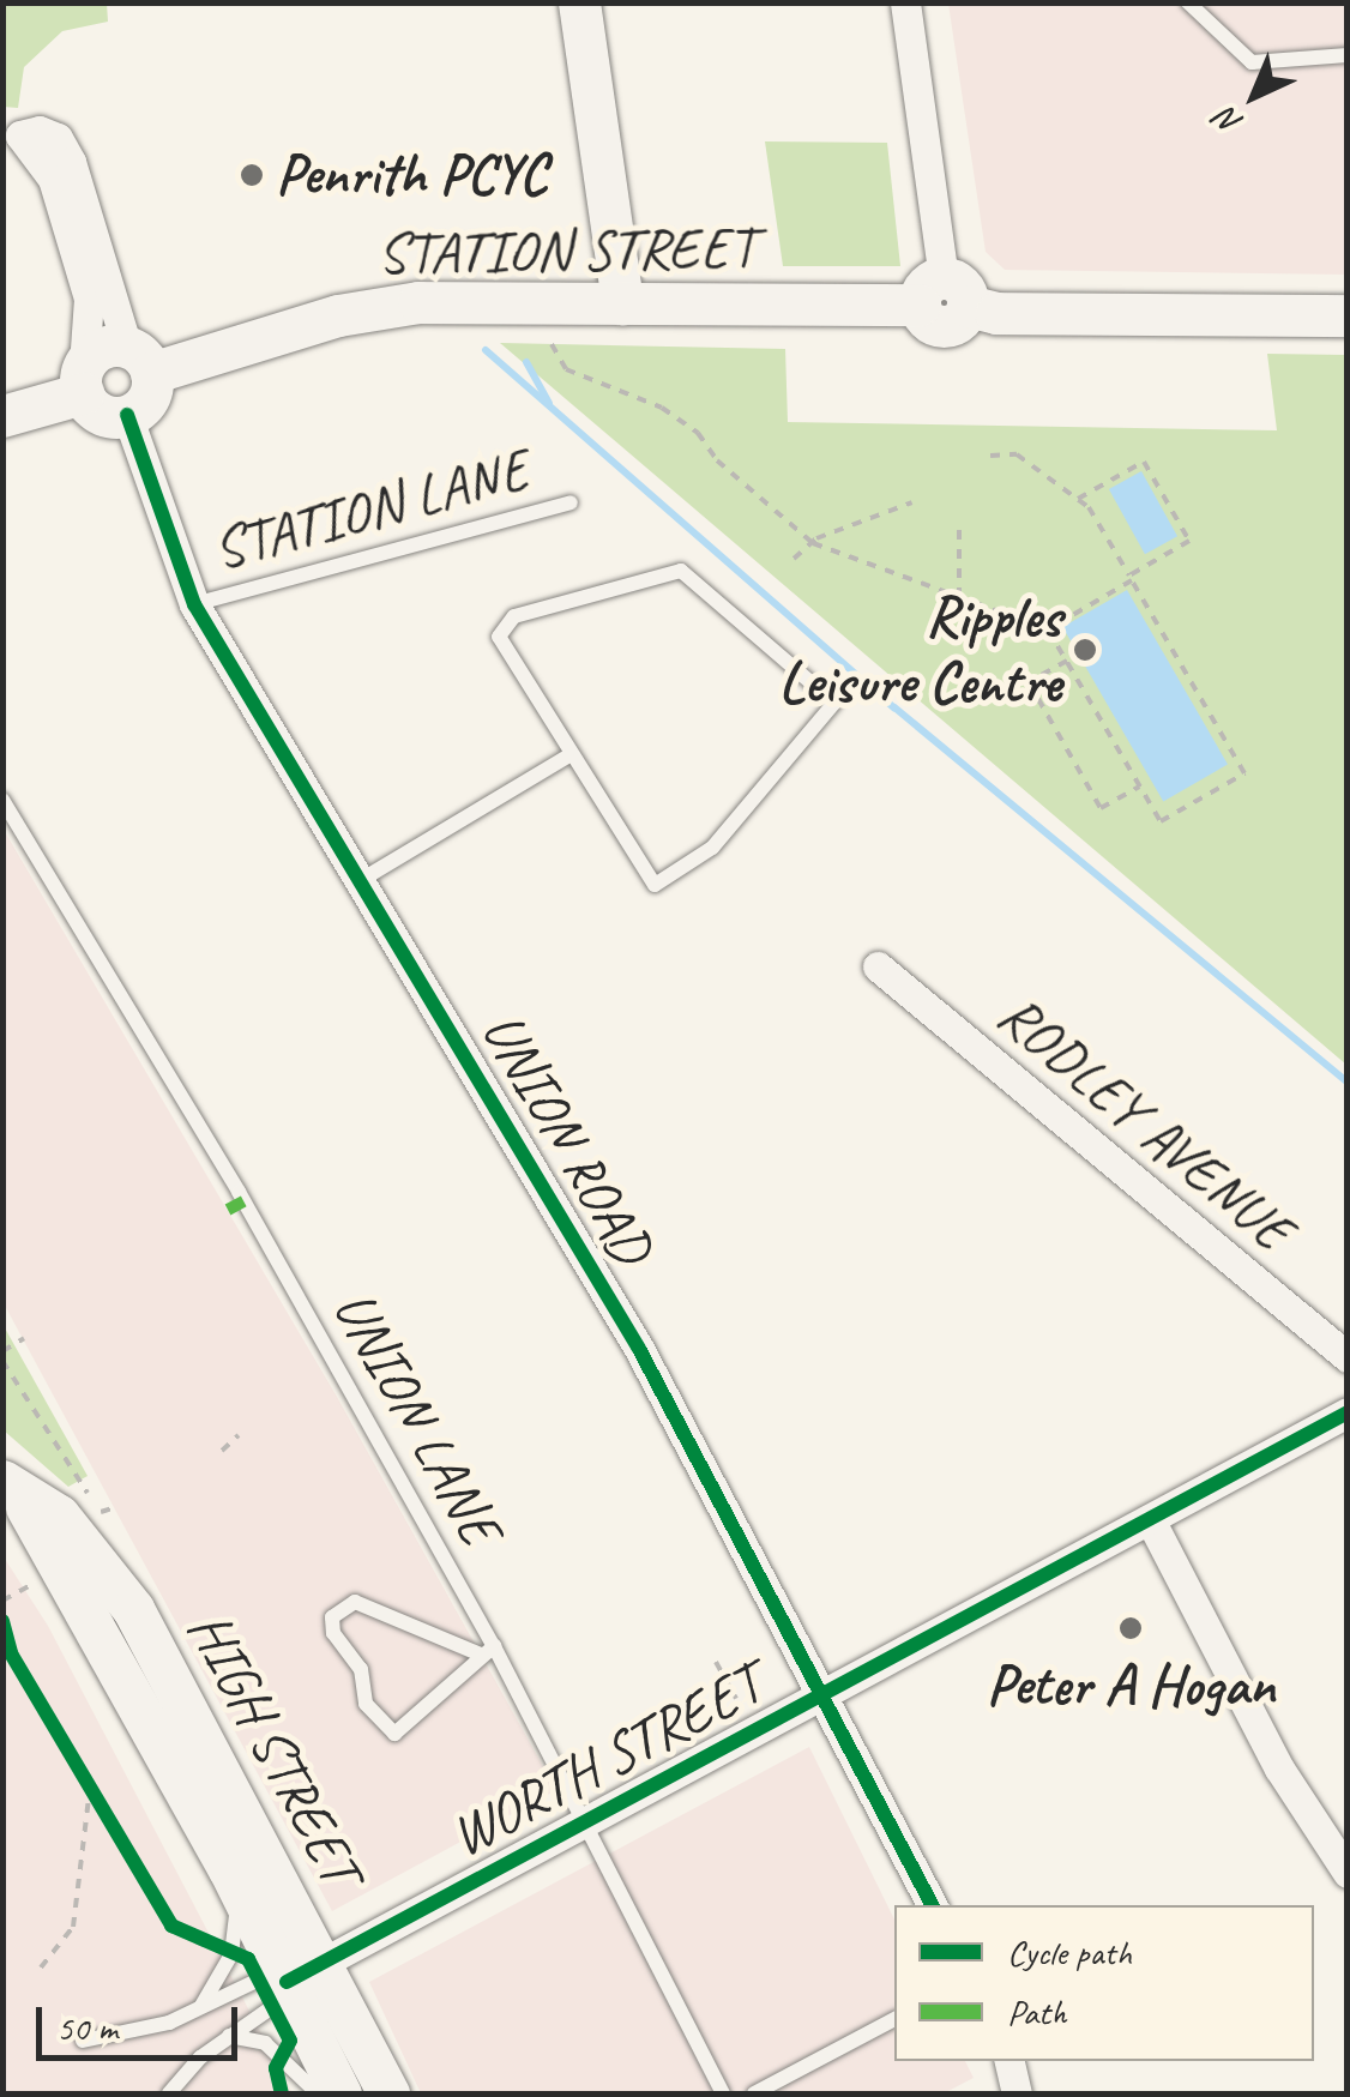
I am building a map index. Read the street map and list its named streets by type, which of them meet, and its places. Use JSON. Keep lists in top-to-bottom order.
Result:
{
  "streets": {
    "street": [
      "STATION STREET",
      "RODLEY AVENUE",
      "UNION ROAD",
      "HIGH STREET",
      "WORTH STREET"
    ],
    "lane": ["STATION LANE", "UNION LANE"]
  },
  "crossings": [
    ["STATION STREET", "UNION ROAD"],
    ["STATION LANE", "UNION ROAD"],
    ["UNION ROAD", "WORTH STREET"],
    ["UNION LANE", "WORTH STREET"],
    ["HIGH STREET", "WORTH STREET"]
  ],
  "places": ["Penrith PCYC", "Ripples Leisure Centre", "Peter A Hogan"],
  "legend": ["Cycle path", "Path"],
  "scale_bar": "50 m",
  "north": "bottom left"
}
